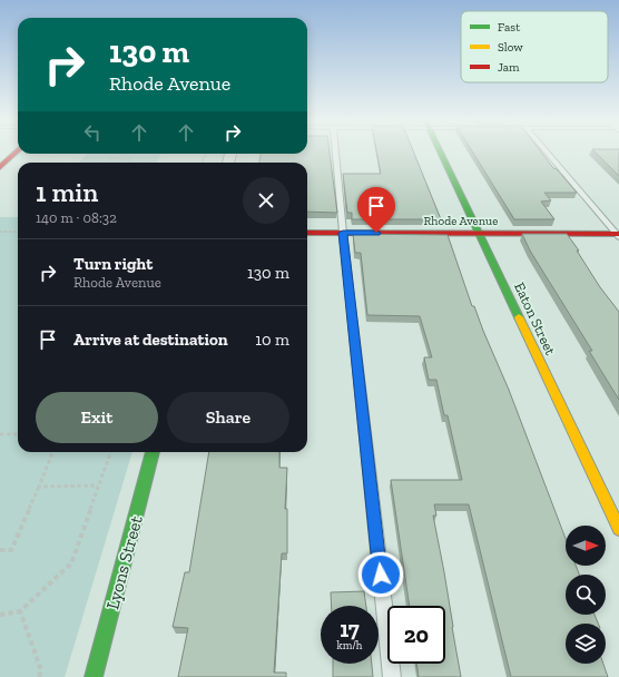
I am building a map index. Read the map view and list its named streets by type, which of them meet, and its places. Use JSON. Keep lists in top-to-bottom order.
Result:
{
  "streets": {
    "street": ["Rhode Avenue", "Eaton Street", "Lyons Street"]
  },
  "crossings": [
    ["Rhode Avenue", "Eaton Street"]
  ],
  "legend": ["Fast", "Slow", "Jam"],
  "north": "right",
  "page": {
    "turn": ["130 m", "Rhode Avenue"],
    "heading": ["1 min", "140 m · 08:32"],
    "list": [
      {
        "name": "Turn right",
        "note": "Rhode Avenue",
        "value": "130 m"
      },
      {
        "name": "Arrive at destination",
        "value": "10 m"
      }
    ],
    "buttons": ["Exit", "Share"],
    "speed": "17 km/h",
    "limit": "20"
  }
}
